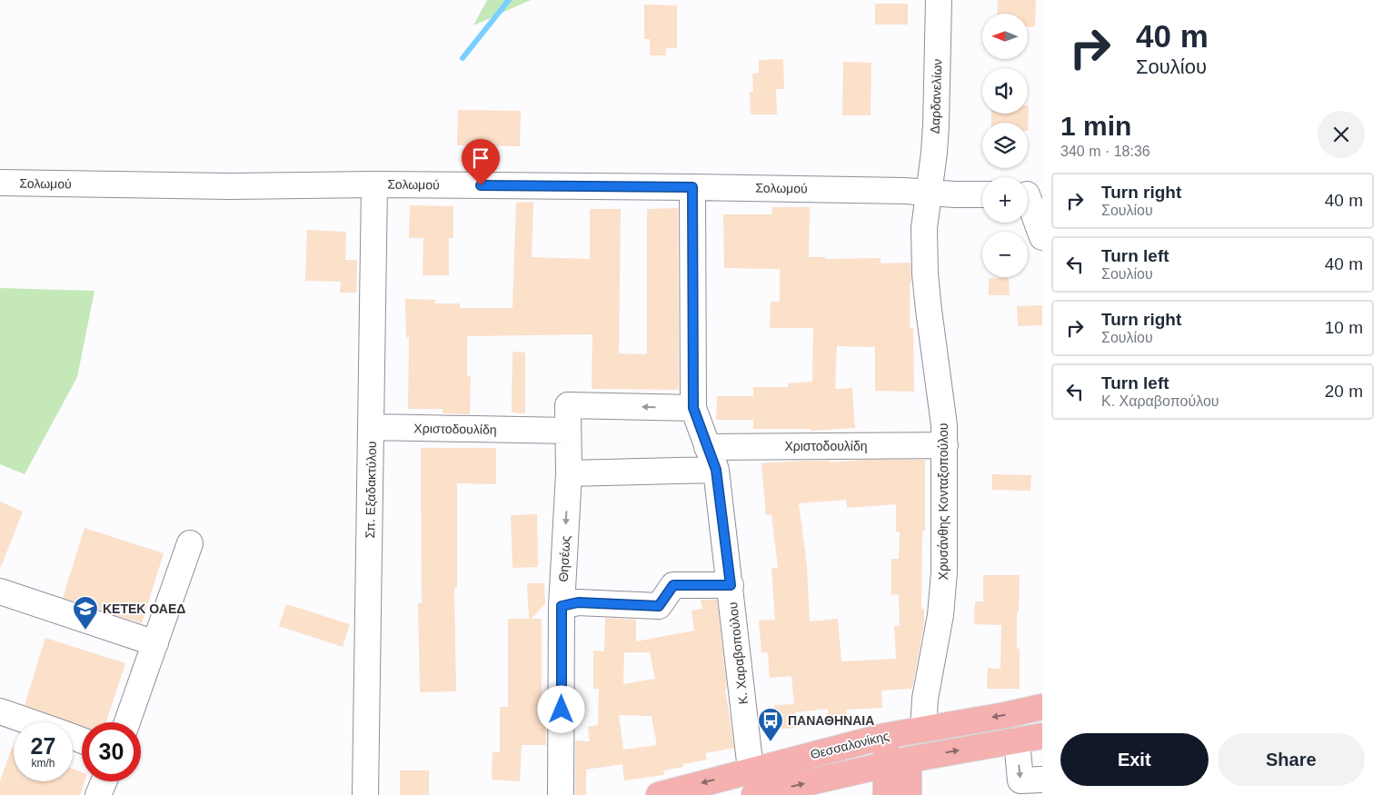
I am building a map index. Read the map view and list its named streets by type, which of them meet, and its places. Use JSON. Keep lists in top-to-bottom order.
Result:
{
  "streets": {
    "main road": ["Θεσσαλονίκης"],
    "street": [
      "Δαρδανελίων",
      "Σολωμού",
      "Χριστοδουλίδη",
      "Σπ. Εξαδακτύλου",
      "Χρυσάνθης Κονταξοπούλου",
      "Θησέως",
      "Κ. Χαραβοπούλου"
    ]
  },
  "crossings": [
    ["Δαρδανελίων", "Σολωμού"],
    ["Δαρδανελίων", "Χρυσάνθης Κονταξοπούλου"],
    ["Σολωμού", "Σπ. Εξαδακτύλου"],
    ["Σολωμού", "Χρυσάνθης Κονταξοπούλου"],
    ["Σολωμού", "Κ. Χαραβοπούλου"],
    ["Χριστοδουλίδη", "Σπ. Εξαδακτύλου"],
    ["Χριστοδουλίδη", "Χρυσάνθης Κονταξοπούλου"],
    ["Χριστοδουλίδη", "Θησέως"],
    ["Χριστοδουλίδη", "Κ. Χαραβοπούλου"],
    ["Χρυσάνθης Κονταξοπούλου", "Θεσσαλονίκης"],
    ["Θησέως", "Κ. Χαραβοπούλου"],
    ["Κ. Χαραβοπούλου", "Θεσσαλονίκης"]
  ],
  "places": {
    "school or university": ["ΚΕΤΕΚ ΟΑΕΔ"],
    "bus stop": ["ΠΑΝΑΘΗΝΑΙΑ"]
  },
  "north": "left",
  "page": {
    "turn": ["40 m", "Σουλίου"],
    "map_buttons": ["+", "−"],
    "heading": ["1 min", "340 m · 18:36"],
    "list": [
      {
        "name": "Turn right",
        "note": "Σουλίου",
        "value": "40 m"
      },
      {
        "name": "Turn left",
        "note": "Σουλίου",
        "value": "40 m"
      },
      {
        "name": "Turn right",
        "note": "Σουλίου",
        "value": "10 m"
      },
      {
        "name": "Turn left",
        "note": "Κ. Χαραβοπούλου",
        "value": "20 m"
      }
    ],
    "speed": "27 km/h",
    "limit": "30",
    "buttons": ["Exit", "Share"]
  }
}
